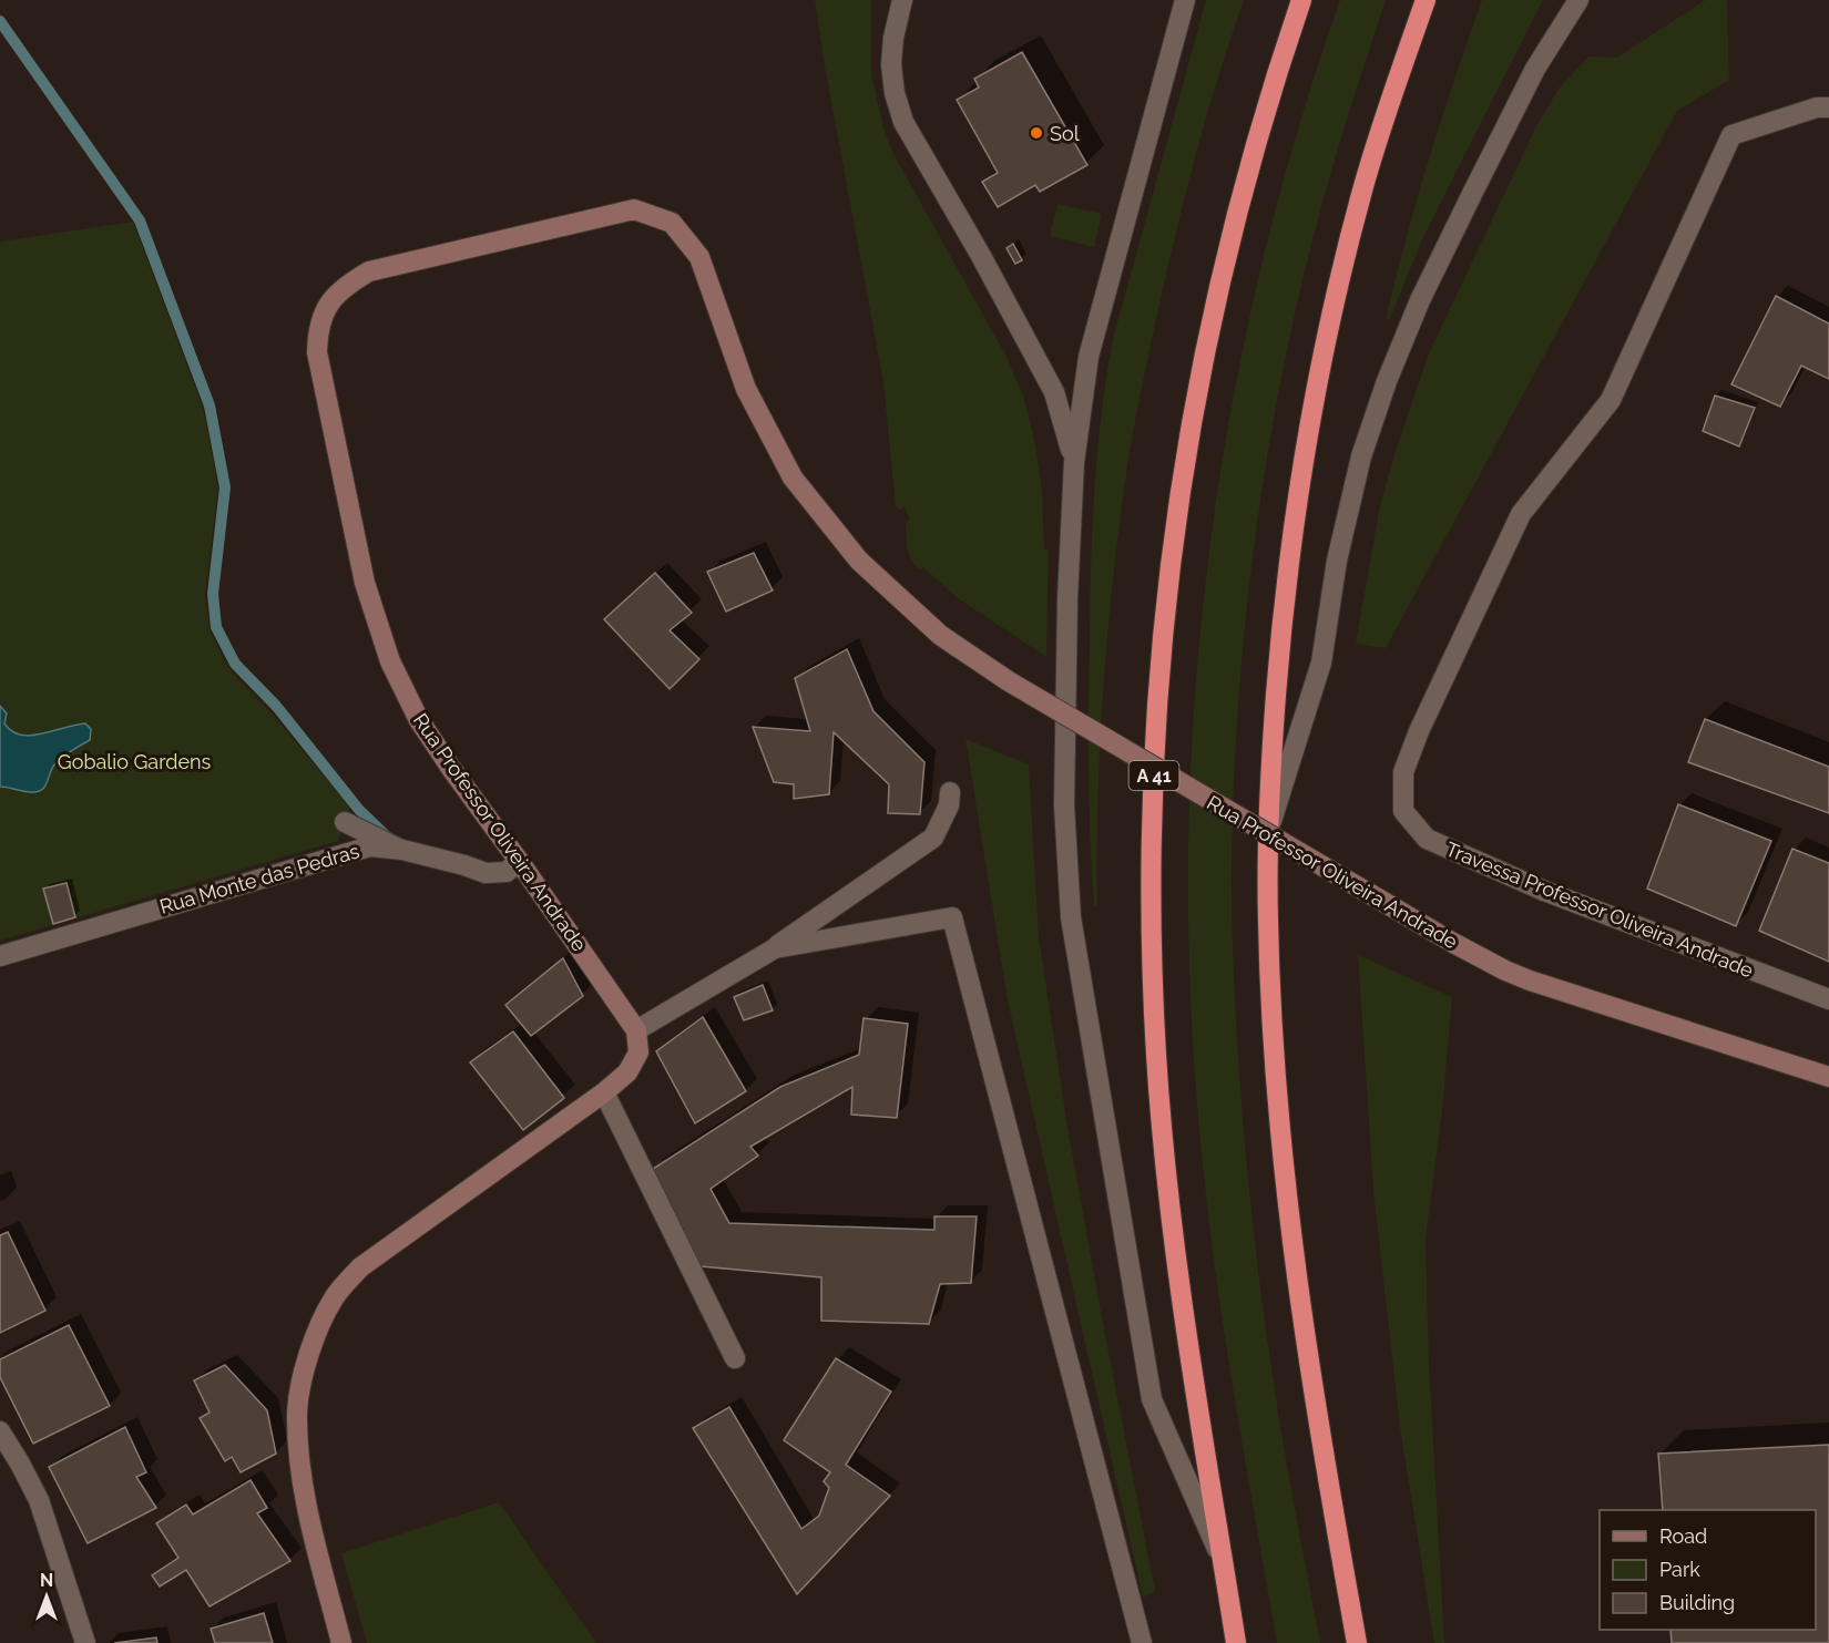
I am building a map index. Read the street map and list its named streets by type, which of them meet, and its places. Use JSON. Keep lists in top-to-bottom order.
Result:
{
  "streets": {
    "highway": ["A 41"],
    "street": ["Rua Professor Oliveira Andrade", "Rua Monte das Pedras", "Travessa Professor Oliveira Andrade"]
  },
  "crossings": [
    ["Rua Professor Oliveira Andrade", "Rua Monte das Pedras"]
  ],
  "parks": ["Gobalio Gardens"],
  "places": ["Sol"],
  "legend": ["Road", "Park", "Building"],
  "north": "top"
}
